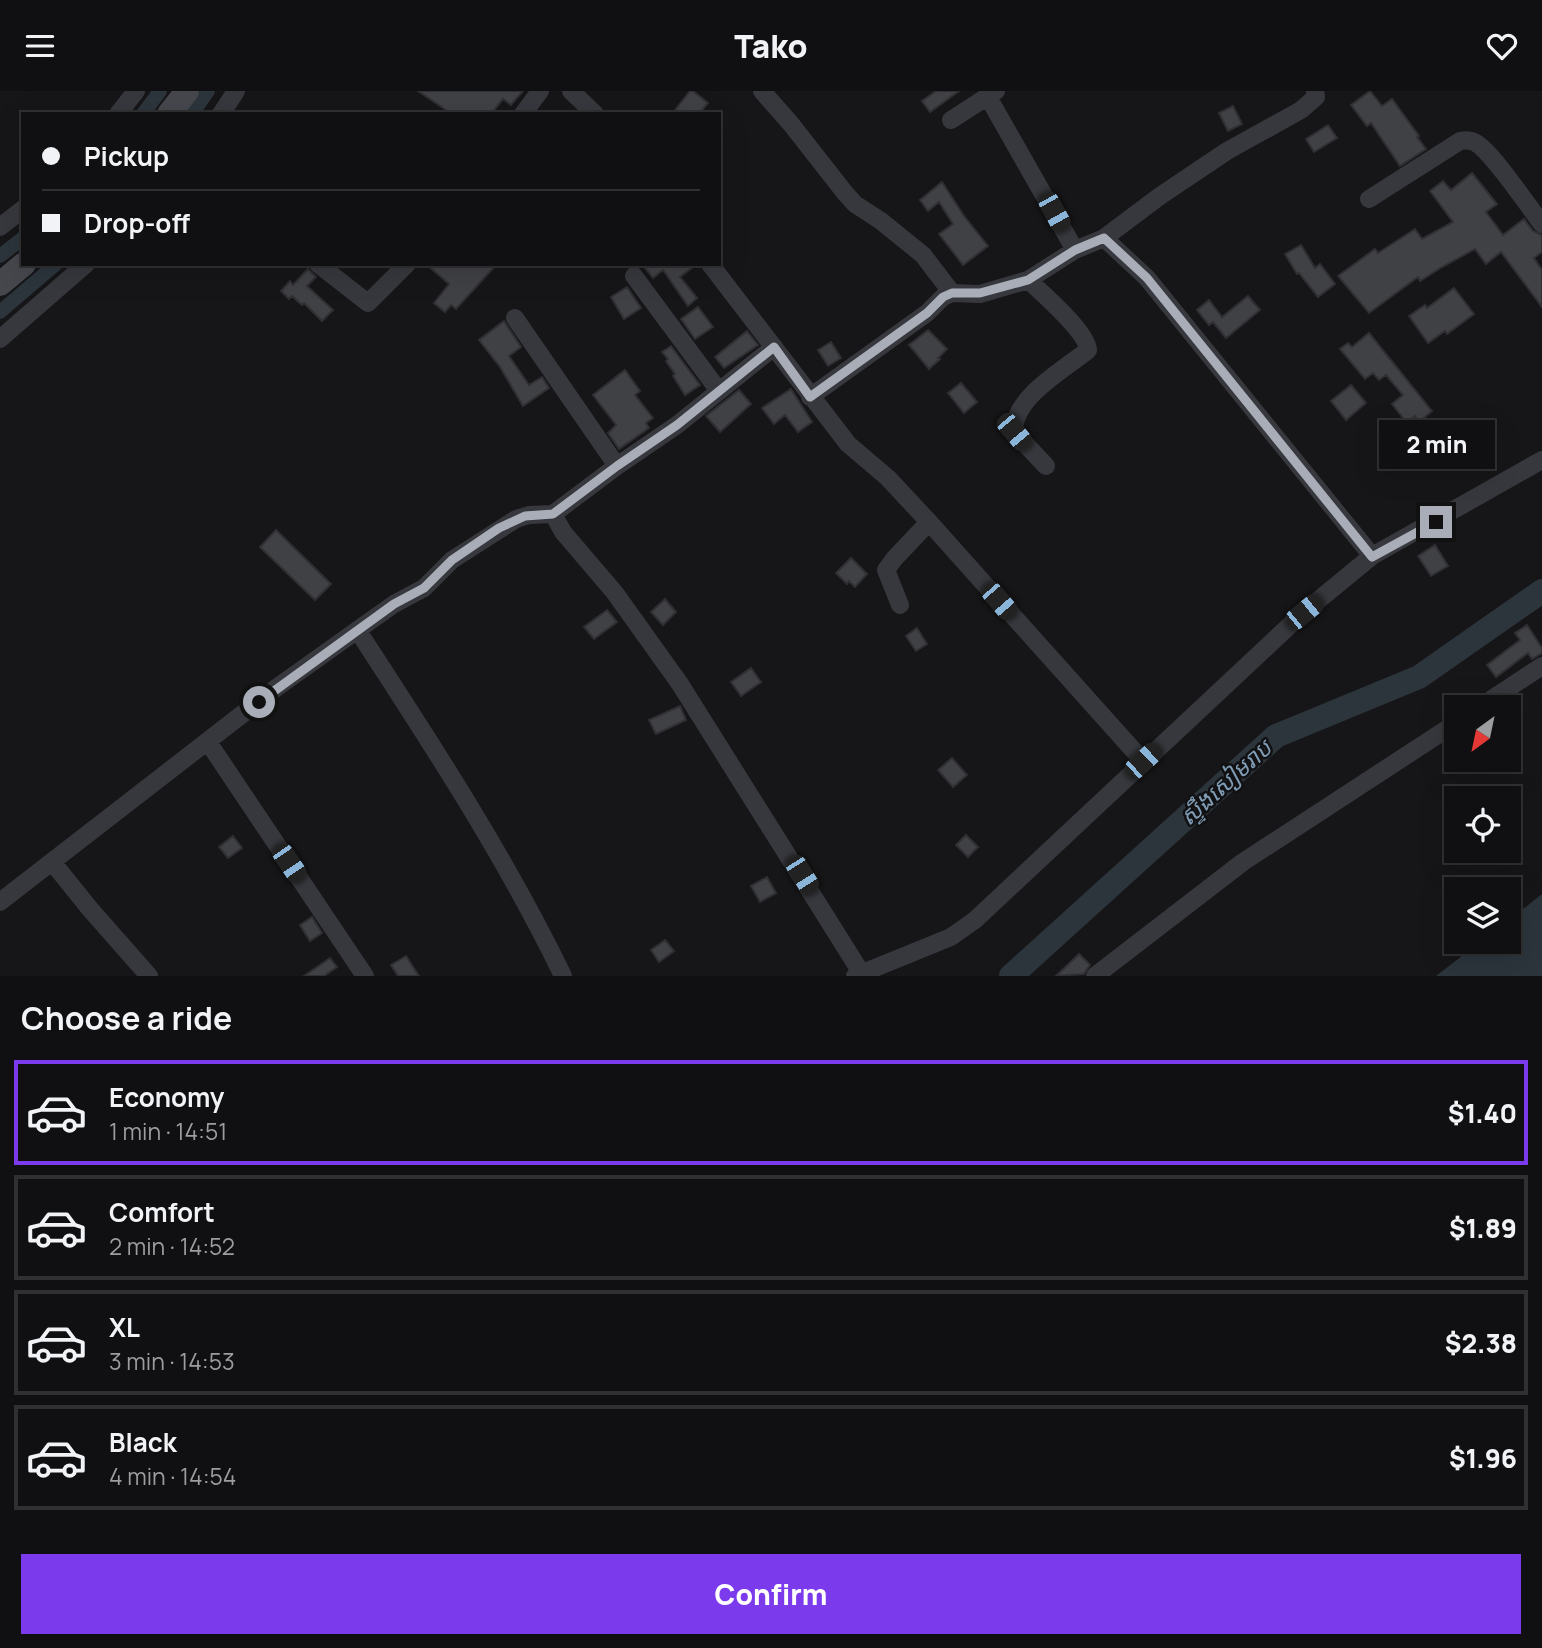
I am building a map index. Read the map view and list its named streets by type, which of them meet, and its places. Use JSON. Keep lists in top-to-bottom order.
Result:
{
  "water": ["ស្ទឹងសៀមរាប"],
  "north": "bottom left",
  "page": {
    "header": "Tako",
    "banner": ["Pickup", "Drop-off"],
    "bubble": "2 min",
    "heading": "Choose a ride",
    "list": [
      {
        "name": "Economy",
        "note": "1 min · 14:51",
        "value": "$1.40"
      },
      {
        "name": "Comfort",
        "note": "2 min · 14:52",
        "value": "$1.89"
      },
      {
        "name": "XL",
        "note": "3 min · 14:53",
        "value": "$2.38"
      },
      {
        "name": "Black",
        "note": "4 min · 14:54",
        "value": "$1.96"
      }
    ],
    "buttons": "Confirm"
  }
}
